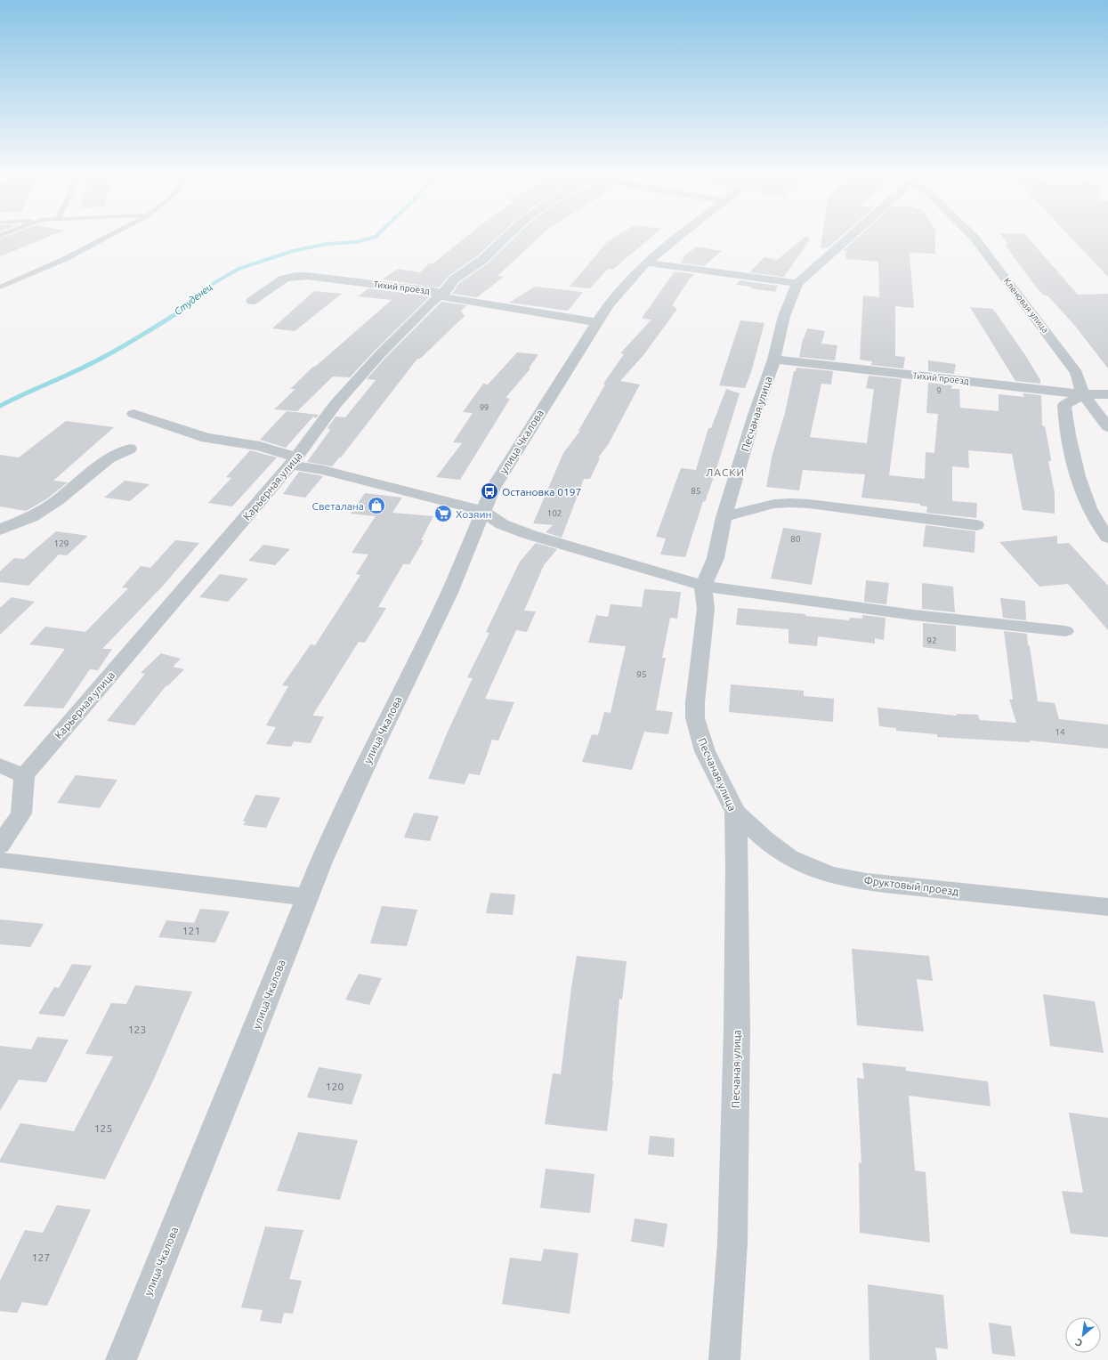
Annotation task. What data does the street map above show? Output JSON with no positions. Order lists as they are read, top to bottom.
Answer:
{
  "streets": {
    "street": [
      "Тихий проезд",
      "Кленовая улица",
      "Песчаная улица",
      "улица Чкалова",
      "Карьерная улица",
      "Фруктовый проезд"
    ]
  },
  "crossings": [
    ["Тихий проезд", "Кленовая улица"],
    ["Тихий проезд", "Песчаная улица"],
    ["Тихий проезд", "улица Чкалова"],
    ["Тихий проезд", "Карьерная улица"],
    ["Песчаная улица", "Фруктовый проезд"]
  ],
  "districts": ["ЛАСКИ"],
  "water": ["Студенец"],
  "places": {
    "bus stop": ["Остановка 0197"],
    "shop": ["Светалана"],
    "supermarket": ["Хозяин"]
  },
  "house_numbers": [
    "9",
    "99",
    "85",
    "102",
    "80",
    "129",
    "92",
    "95",
    "14",
    "121",
    "123",
    "120",
    "125",
    "127"
  ],
  "north": "bottom left"
}
